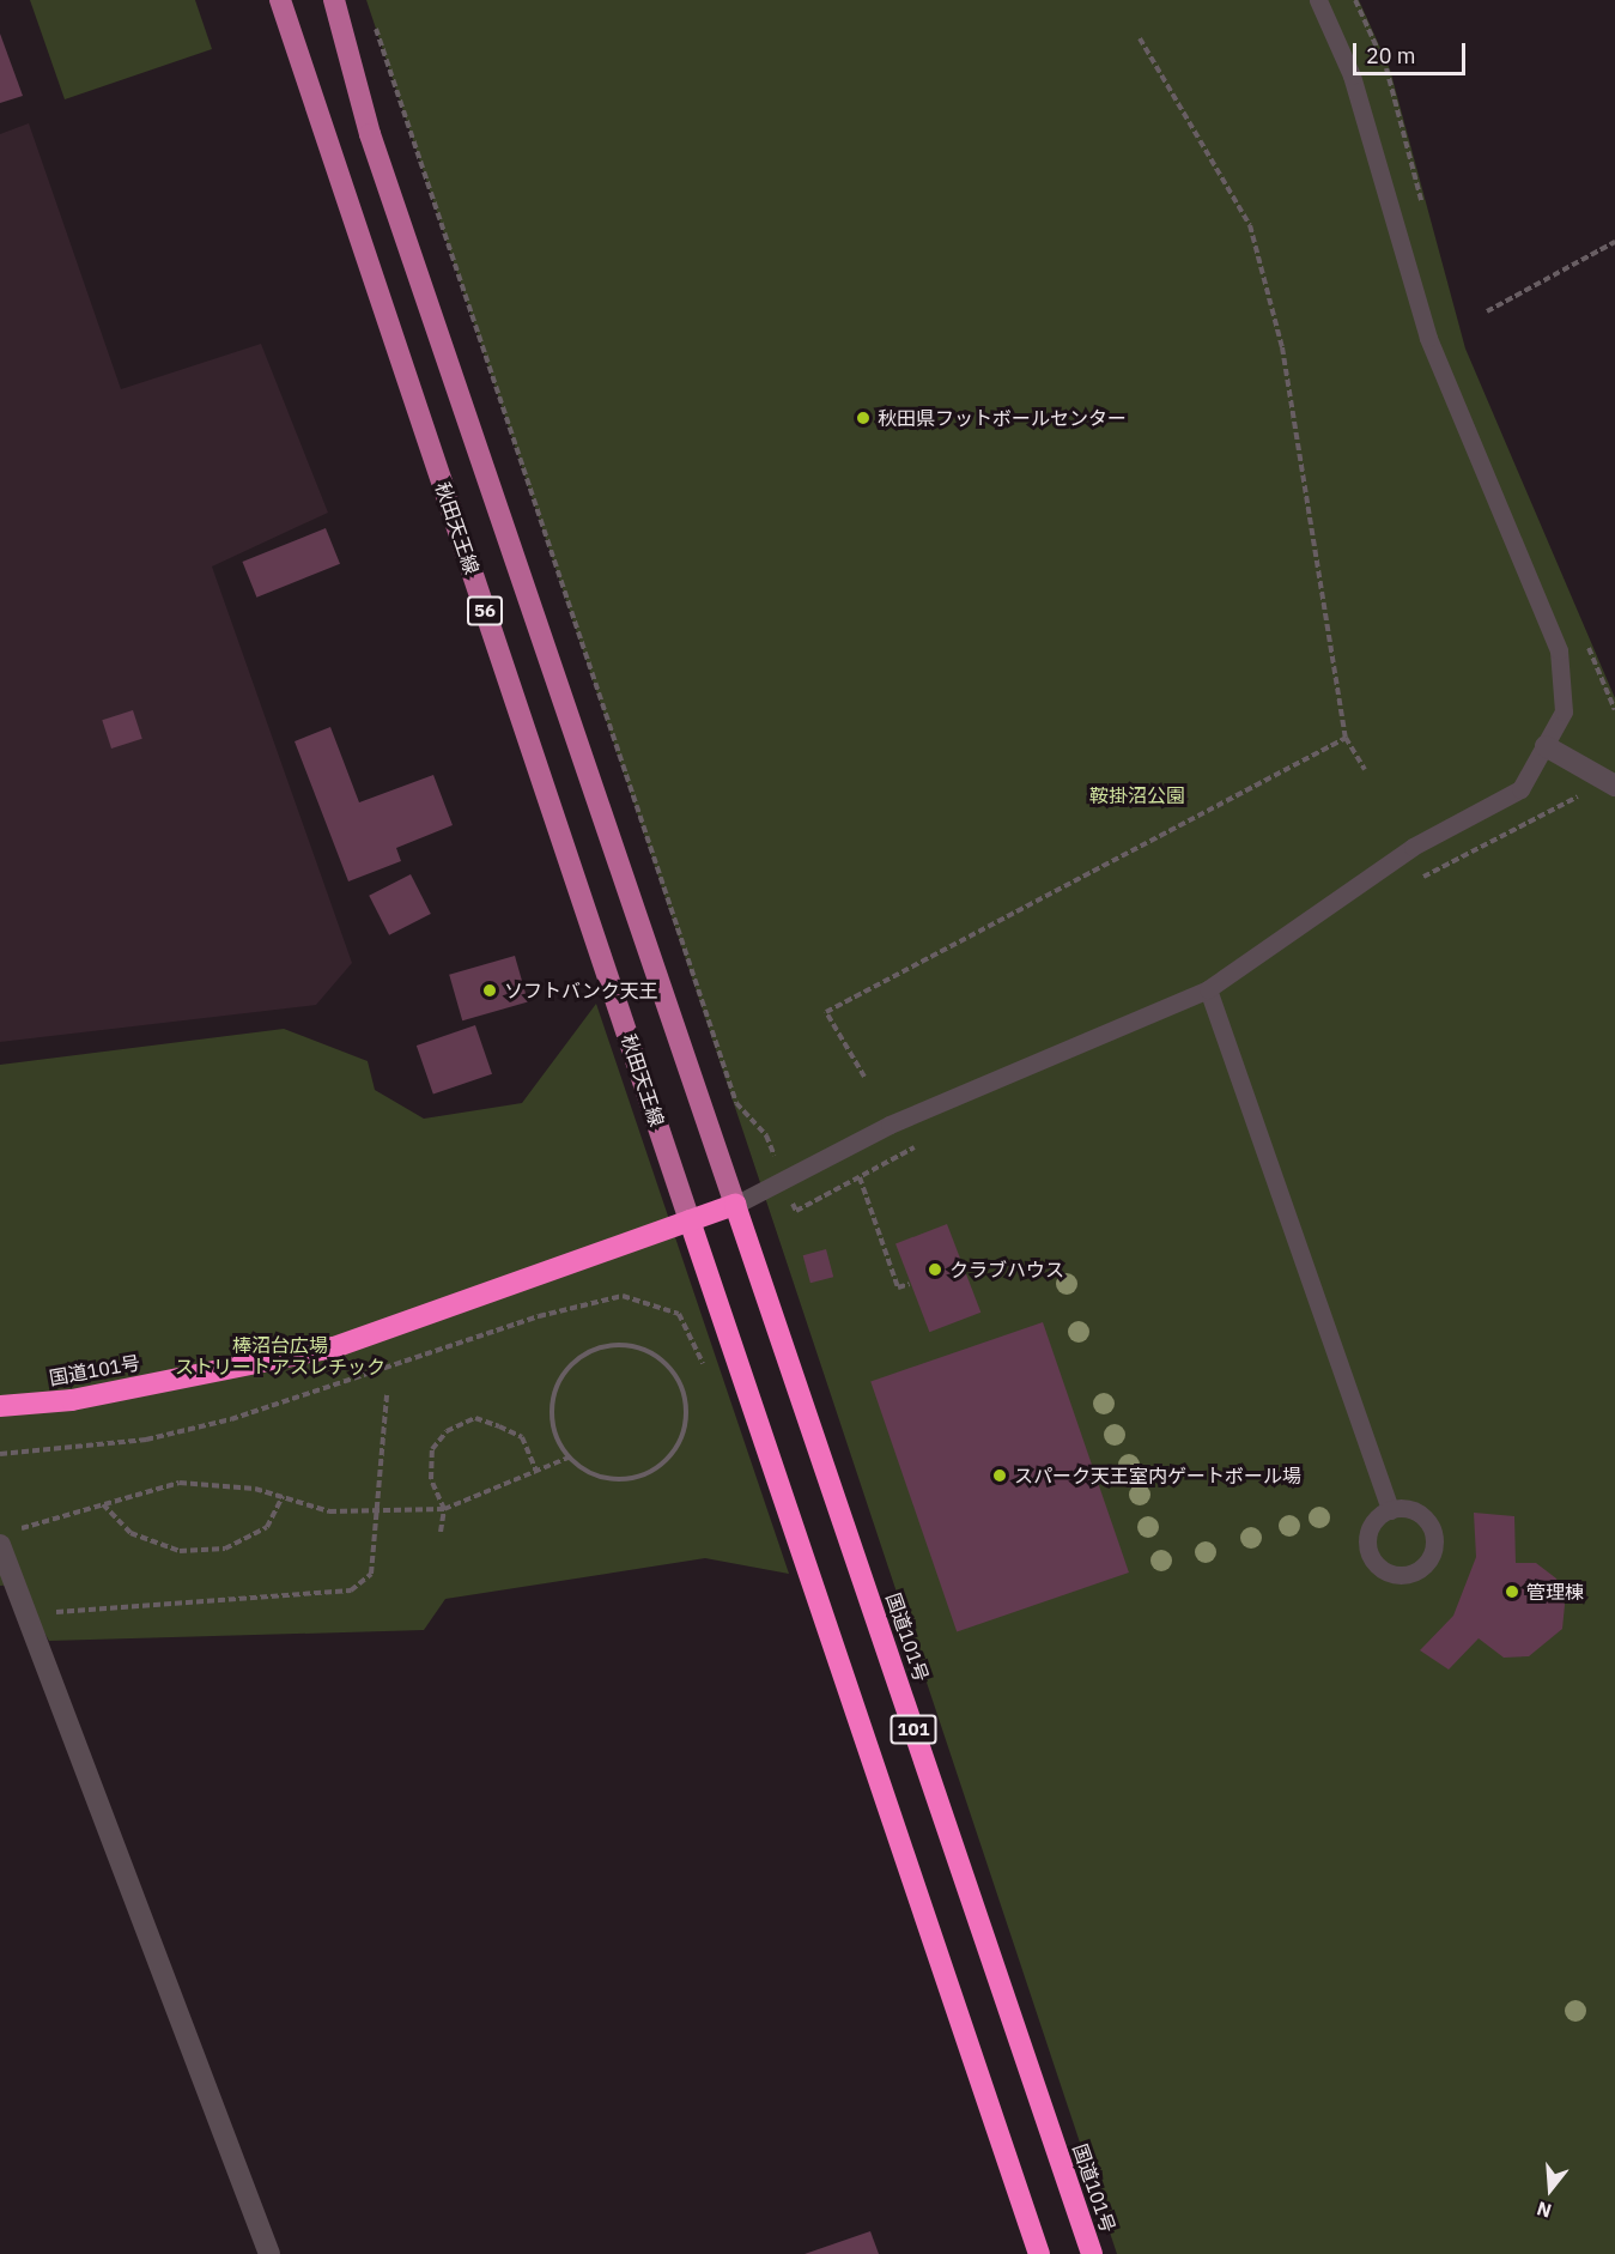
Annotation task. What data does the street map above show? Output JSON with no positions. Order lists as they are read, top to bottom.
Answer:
{
  "streets": {
    "highway": ["国道101号", "101"],
    "main road": ["秋田天王線", "56"]
  },
  "crossings": [
    ["秋田天王線", "国道101号"],
    ["秋田天王線", "101"],
    ["56", "国道101号"],
    ["国道101号", "101"]
  ],
  "parks": ["鞍掛沼公園", "棒沼台広場 ストリートアスレチック"],
  "places": [
    "秋田県フットボールセンター",
    "ソフトバンク天王",
    "クラブハウス",
    "スパーク天王室内ゲートボール場",
    "管理棟"
  ],
  "scale_bar": "20 m",
  "north": "bottom"
}
